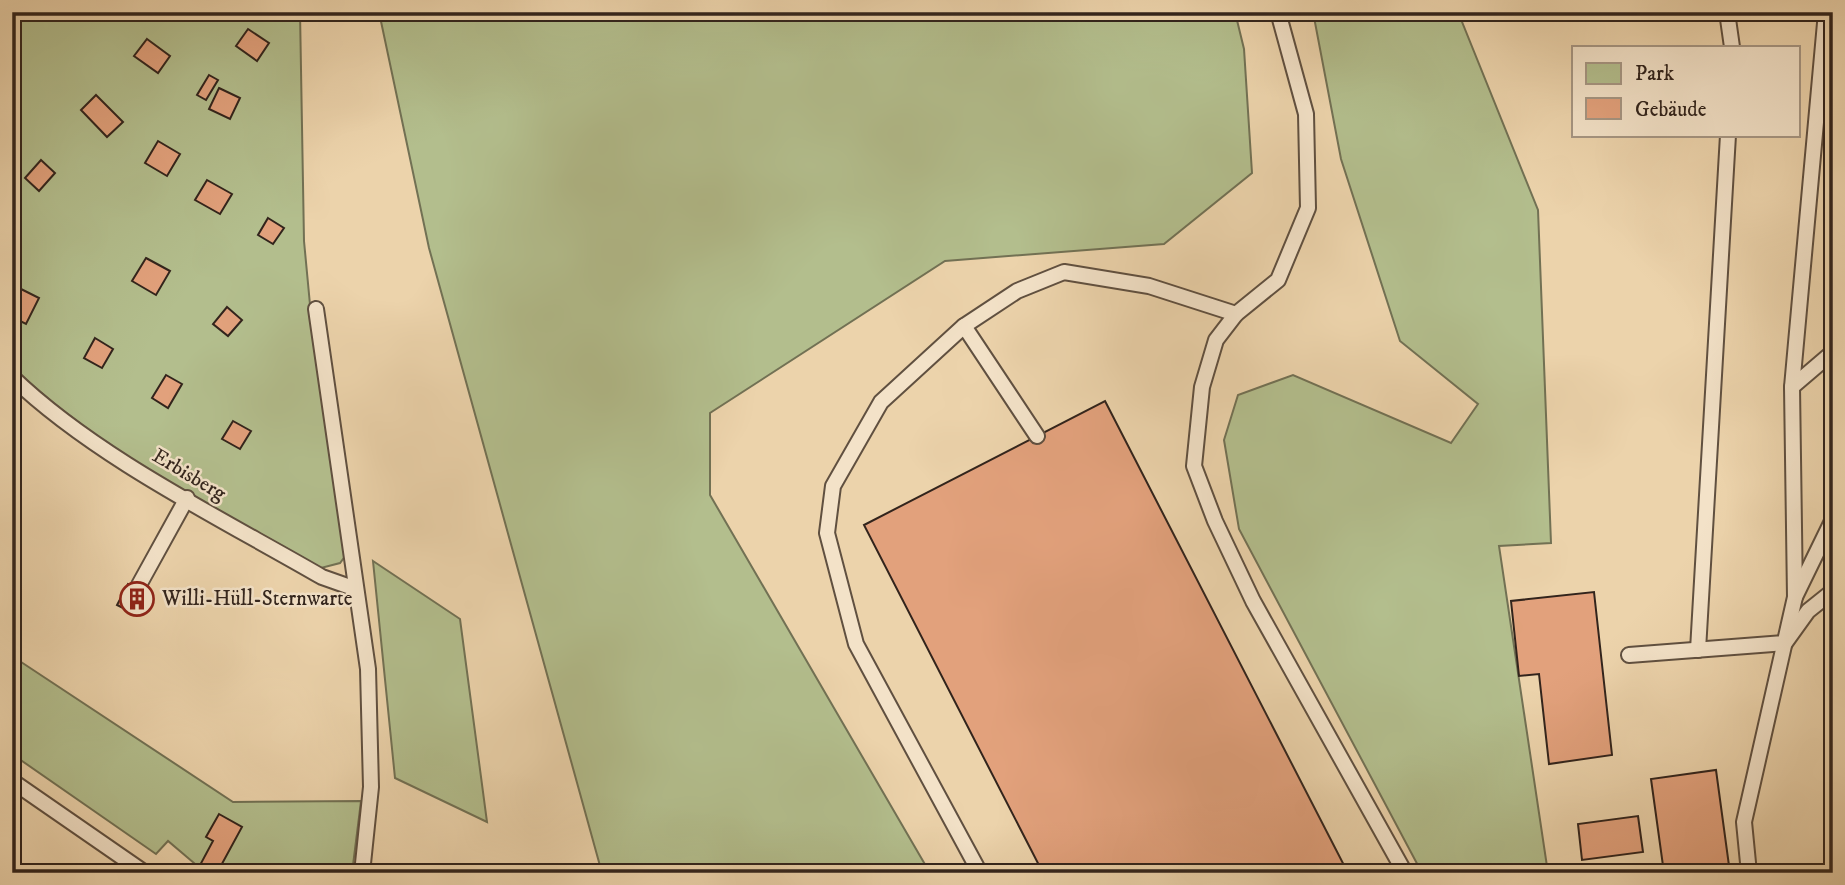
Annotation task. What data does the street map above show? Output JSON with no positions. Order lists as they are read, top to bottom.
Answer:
{
  "streets": {
    "lane": ["Erbisberg"]
  },
  "places": {
    "building": ["Willi-Hüll-Sternwarte"]
  },
  "legend": ["Park", "Gebäude"]
}
